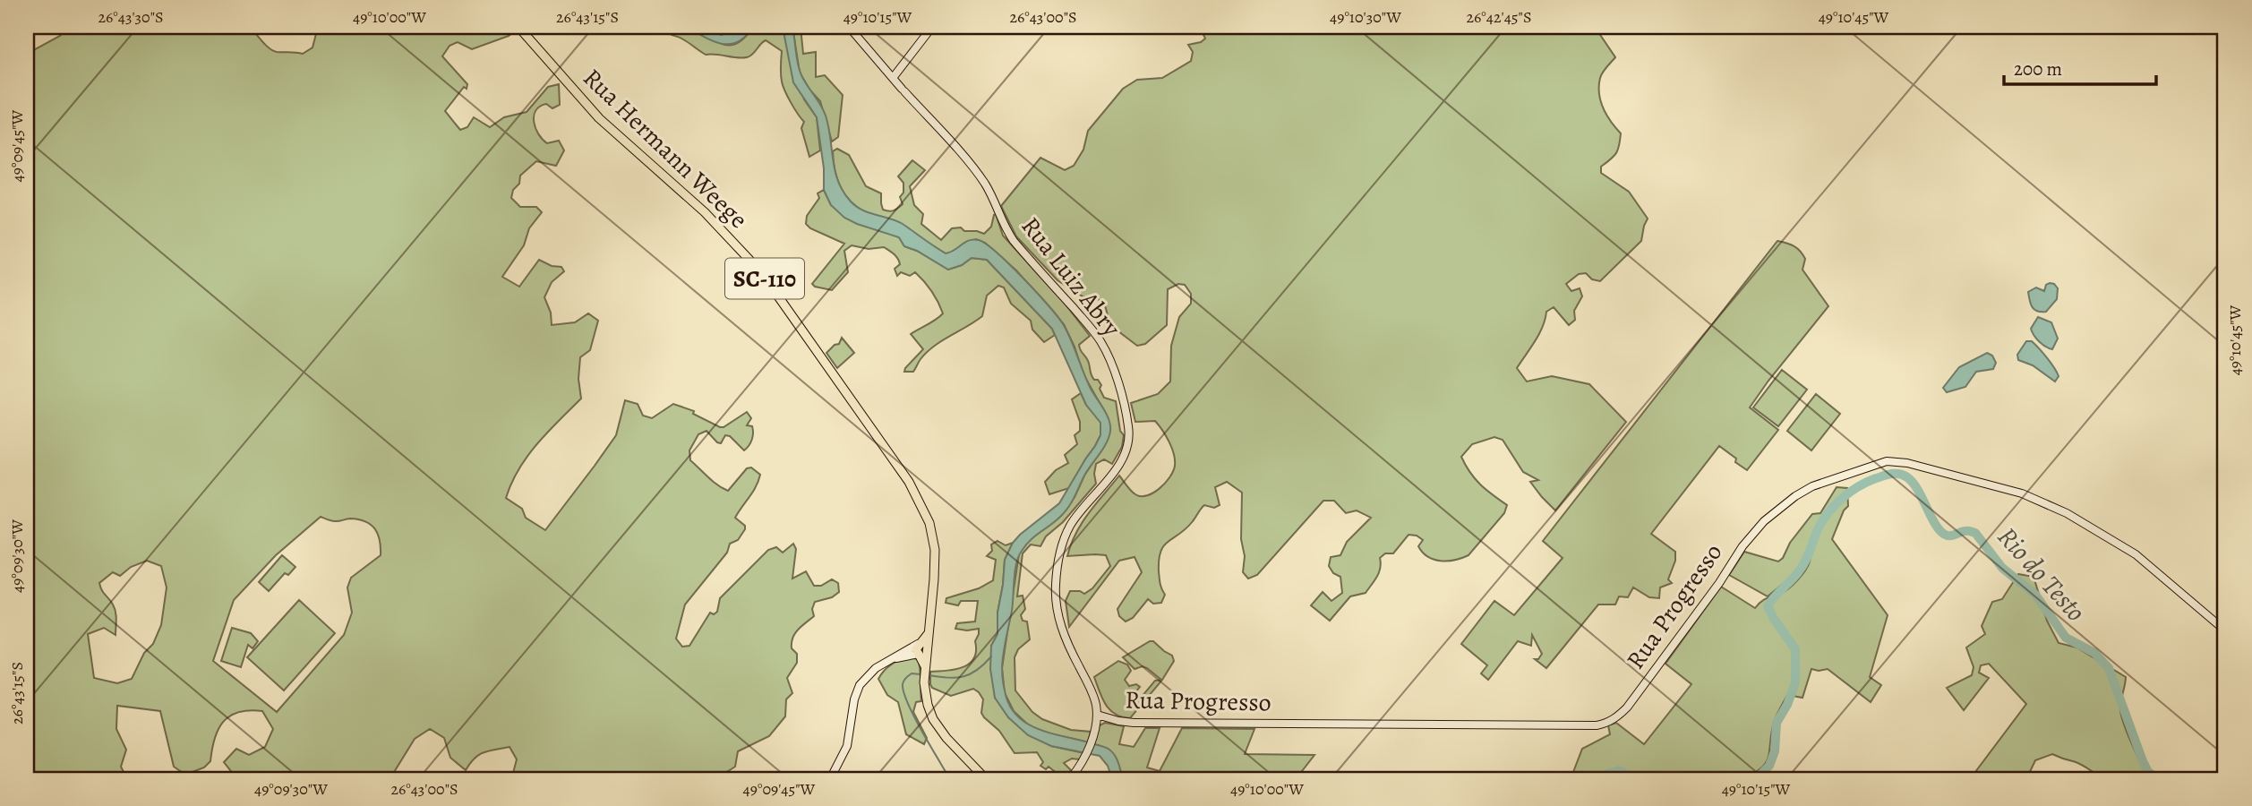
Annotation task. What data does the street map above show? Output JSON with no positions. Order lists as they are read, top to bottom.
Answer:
{
  "streets": {
    "main road": ["Rua Hermann Weege", "SC-110"],
    "street": ["Rua Luiz Abry", "Rua Progresso"]
  },
  "crossings": [
    ["Rua Hermann Weege", "SC-110"],
    ["Rua Luiz Abry", "Rua Progresso"]
  ],
  "water": ["Rio do Testo"],
  "scale_bar": "200 m",
  "coordinates": [
    "26°43'30\"S",
    "49°10'00\"W",
    "26°43'15\"S",
    "49°10'15\"W",
    "26°43'00\"S",
    "49°10'30\"W",
    "26°42'45\"S",
    "49°10'45\"W",
    "49°09'45\"W",
    "49°09'30\"W"
  ]
}
